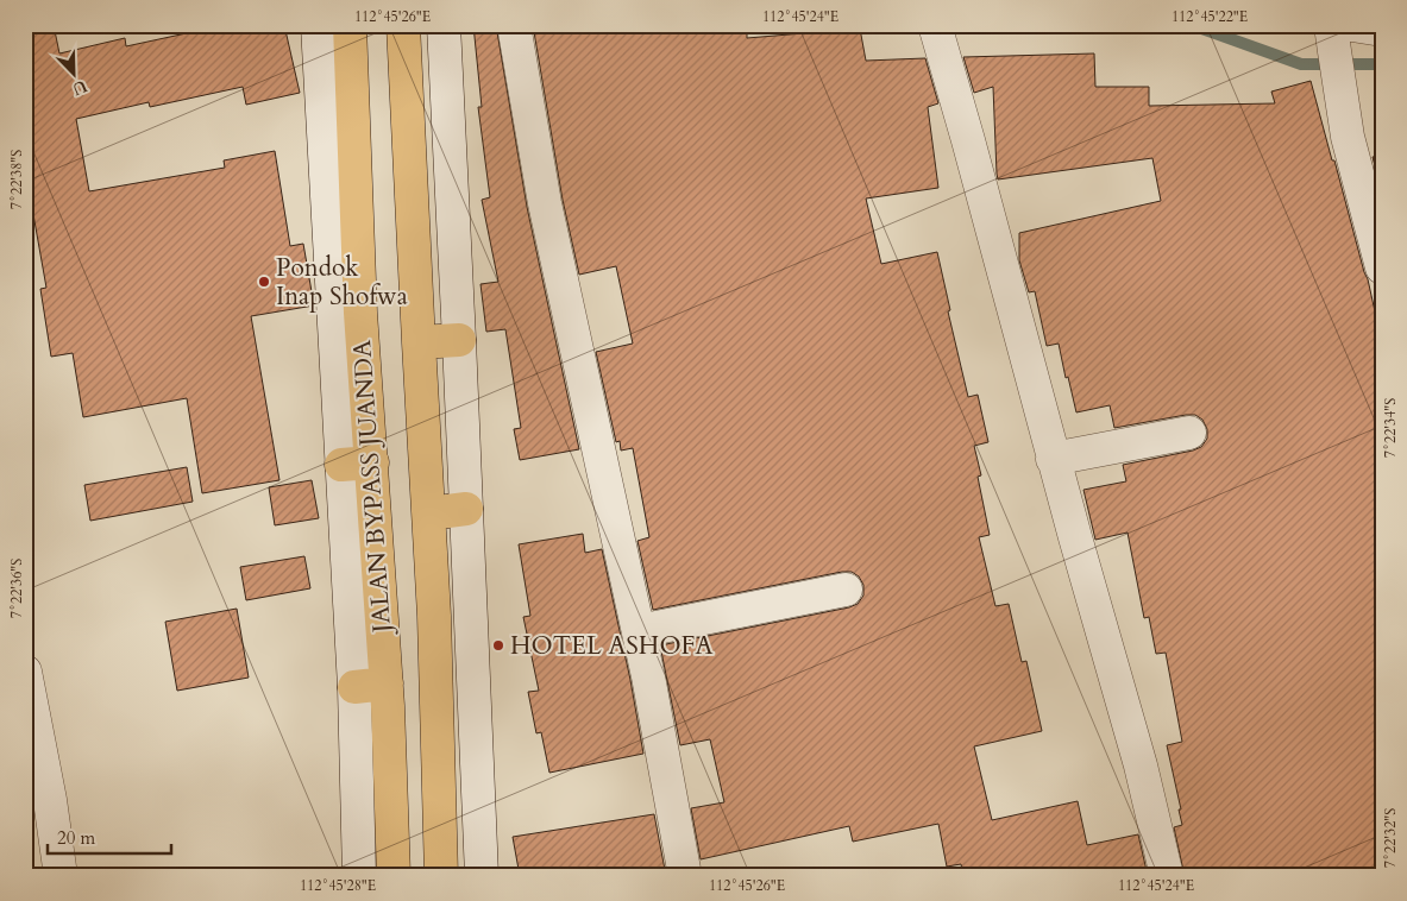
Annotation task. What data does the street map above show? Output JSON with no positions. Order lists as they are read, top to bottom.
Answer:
{
  "streets": {
    "highway": ["JALAN BYPASS JUANDA"]
  },
  "places": ["Pondok Inap Shofwa", "HOTEL ASHOFA"],
  "scale_bar": "20 m",
  "north": "bottom right",
  "coordinates": [
    "112°45'26\"E",
    "112°45'24\"E",
    "112°45'22\"E",
    "7°22'38\"S",
    "7°22'34\"S",
    "7°22'36\"S",
    "7°22'32\"S",
    "112°45'28\"E"
  ]
}
